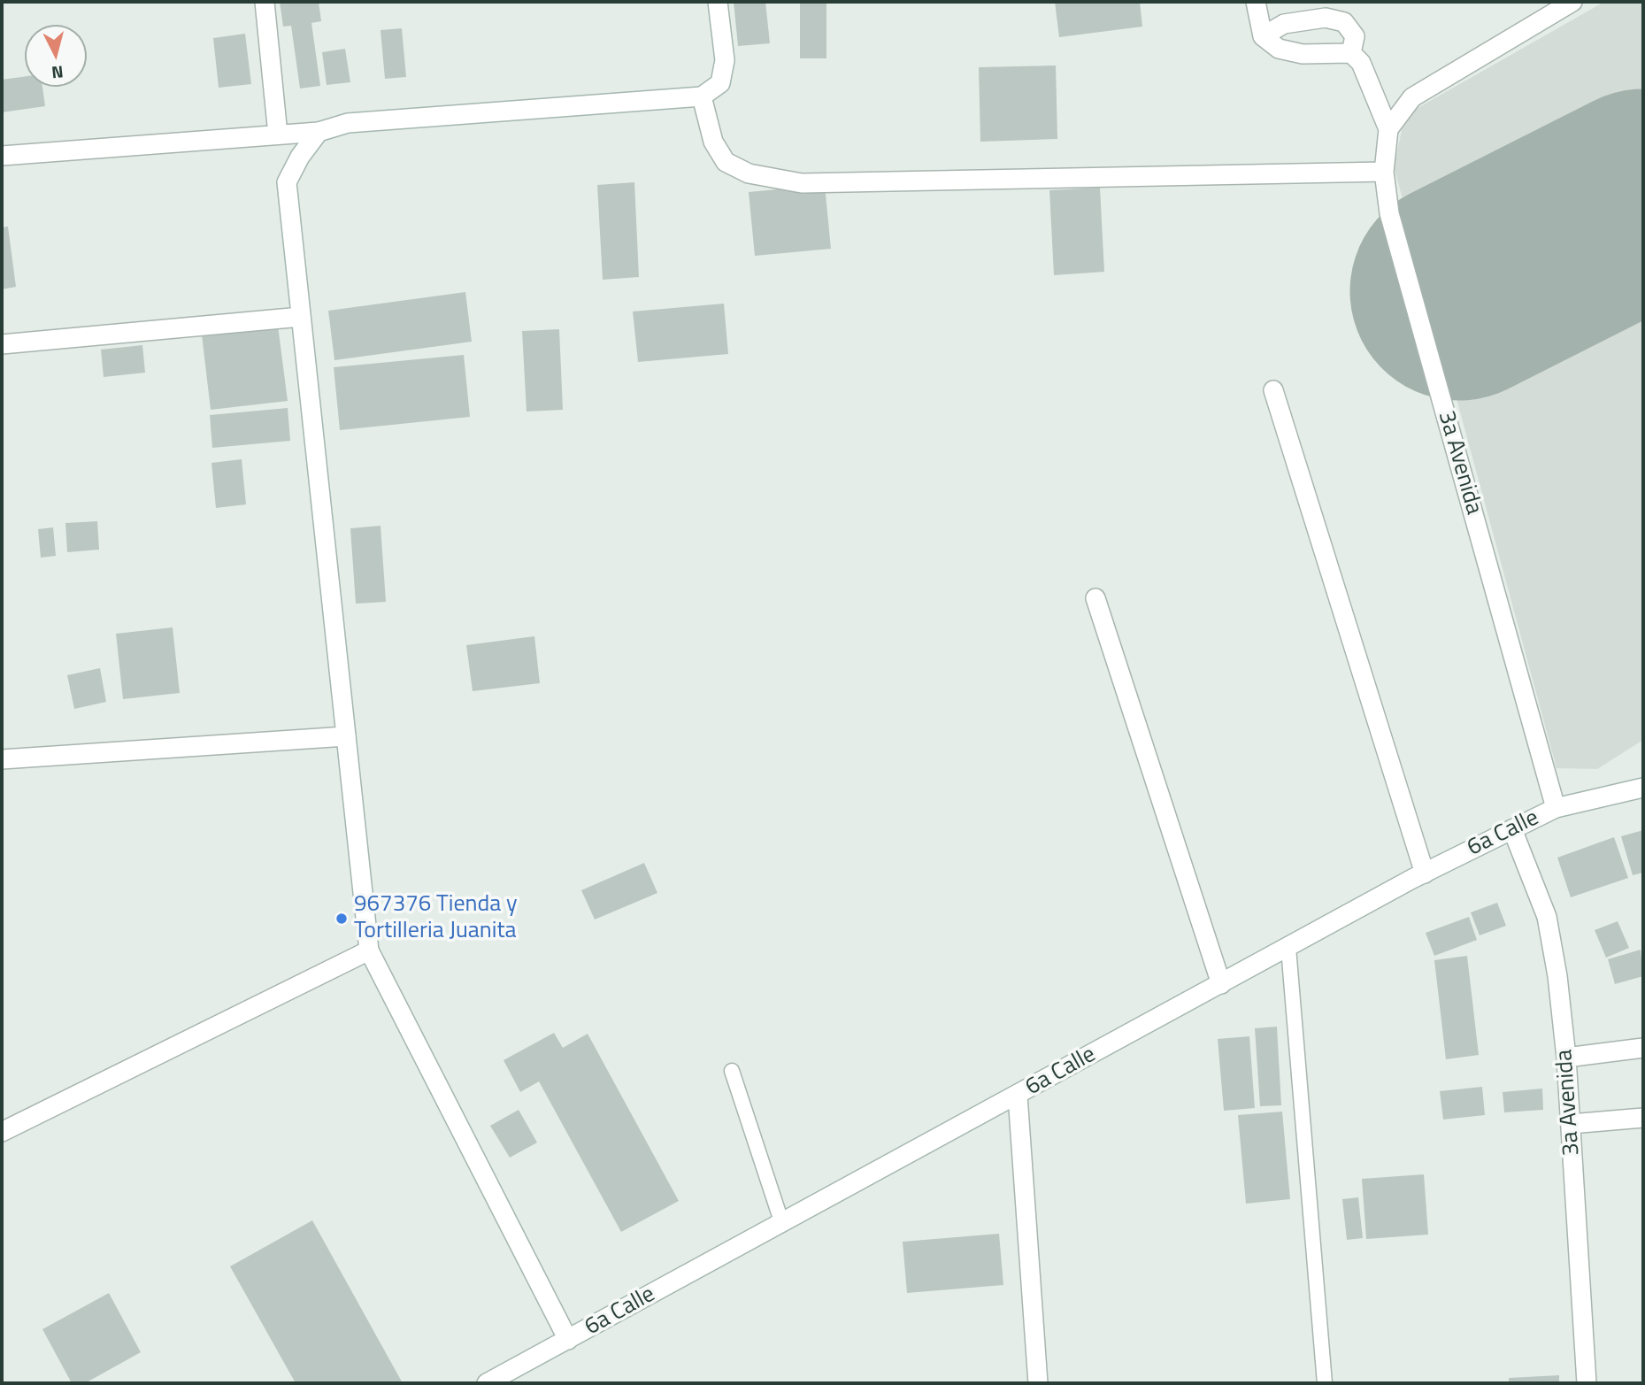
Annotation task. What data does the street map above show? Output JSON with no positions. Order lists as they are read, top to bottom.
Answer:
{
  "streets": {
    "street": ["3a Avenida", "6a Calle"]
  },
  "crossings": [
    ["3a Avenida", "6a Calle"]
  ],
  "places": ["967376 Tienda y Tortilleria Juanita"],
  "north": "bottom"
}
